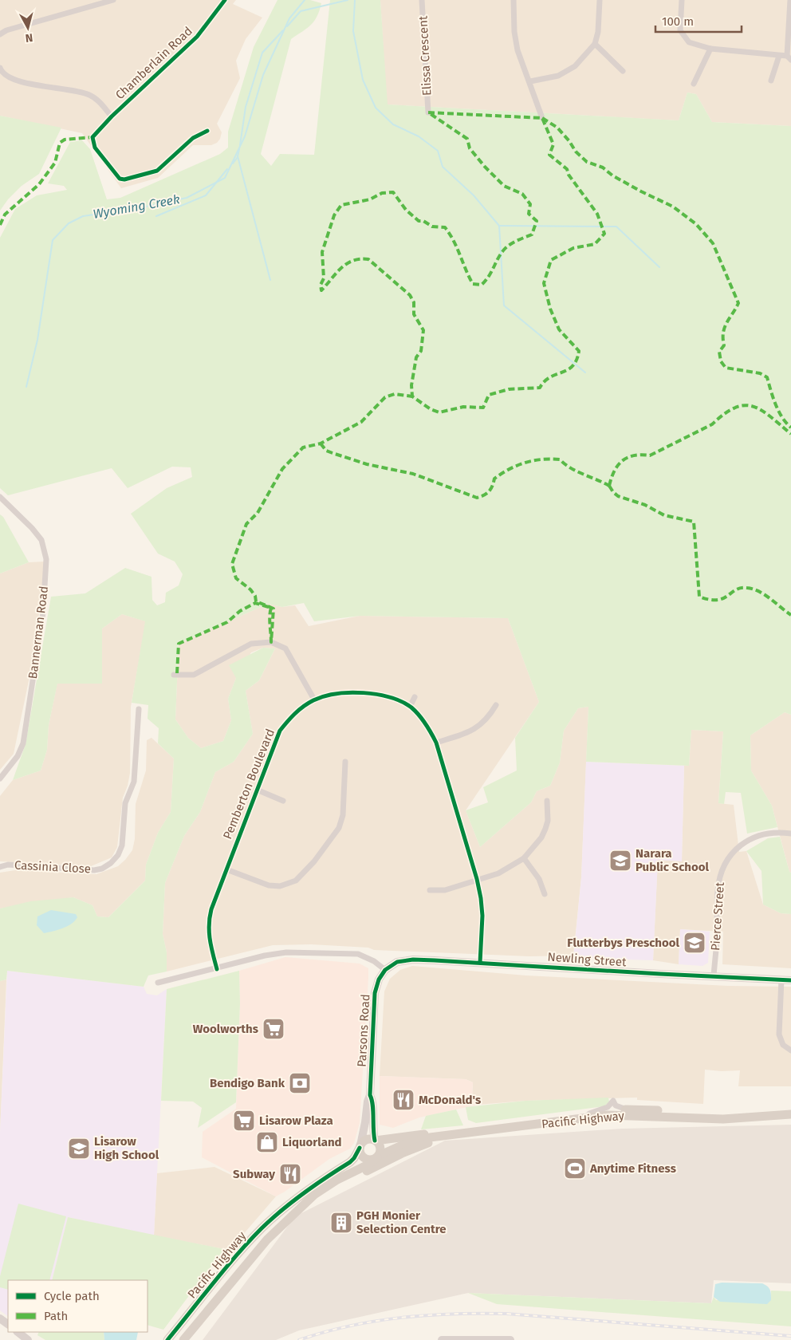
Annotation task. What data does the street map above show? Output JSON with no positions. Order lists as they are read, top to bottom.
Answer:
{
  "streets": {
    "main road": ["Pacific Highway"],
    "street": [
      "Elissa Crescent",
      "Chamberlain Road",
      "Bannerman Road",
      "Pemberton Boulevard",
      "Cassinia Close",
      "Pierce Street",
      "Newling Street",
      "Parsons Road"
    ]
  },
  "crossings": [
    ["Pemberton Boulevard", "Newling Street"],
    ["Pierce Street", "Newling Street"],
    ["Newling Street", "Parsons Road"],
    ["Parsons Road", "Pacific Highway"]
  ],
  "water": ["Wyoming Creek"],
  "places": {
    "school or university": ["Narara Public School", "Flutterbys Preschool", "Lisarow High School"],
    "supermarket": ["Woolworths", "Lisarow Plaza"],
    "bank": ["Bendigo Bank"],
    "restaurant": ["McDonald's", "Subway"],
    "shop": ["Liquorland"],
    "sports": ["Anytime Fitness"],
    "building": ["PGH Monier Selection Centre"]
  },
  "legend": ["Cycle path", "Path"],
  "scale_bar": "100 m",
  "north": "bottom"
}
